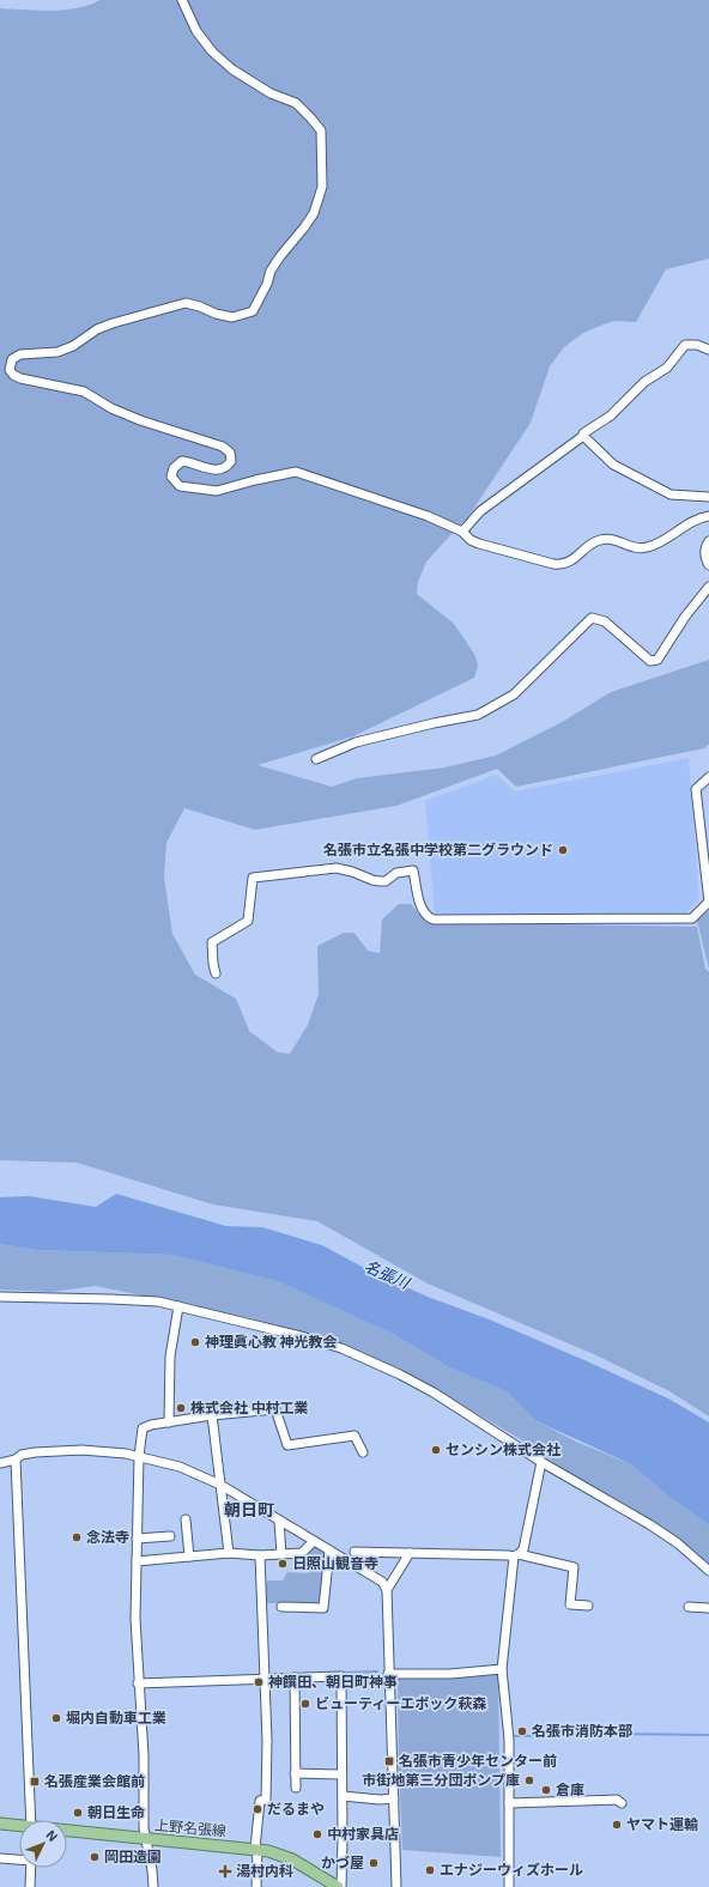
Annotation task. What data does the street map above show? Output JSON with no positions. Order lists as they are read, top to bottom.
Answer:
{
  "streets": {
    "main road": ["上野名張線"]
  },
  "districts": ["朝日町"],
  "water": ["名張川"],
  "places": {
    "other": [
      "名張市立名張中学校第二グラウンド",
      "神理眞心教 神光教会",
      "株式会社 中村工業",
      "センシン株式会社",
      "念法寺",
      "日照山観音寺",
      "神饌田、朝日町神事",
      "ビューティーエポック萩森",
      "堀内自動車工業",
      "名張市消防本部",
      "市街地第三分団ポンプ庫",
      "倉庫",
      "だるまや",
      "朝日生命",
      "ヤマト運輸",
      "中村家具店",
      "岡田造園",
      "かづ屋",
      "エナジーウィズホール"
    ],
    "transit": ["名張市青少年センター前", "名張産業会館前"],
    "health": ["湯村内科"]
  },
  "north": "top right"
}
